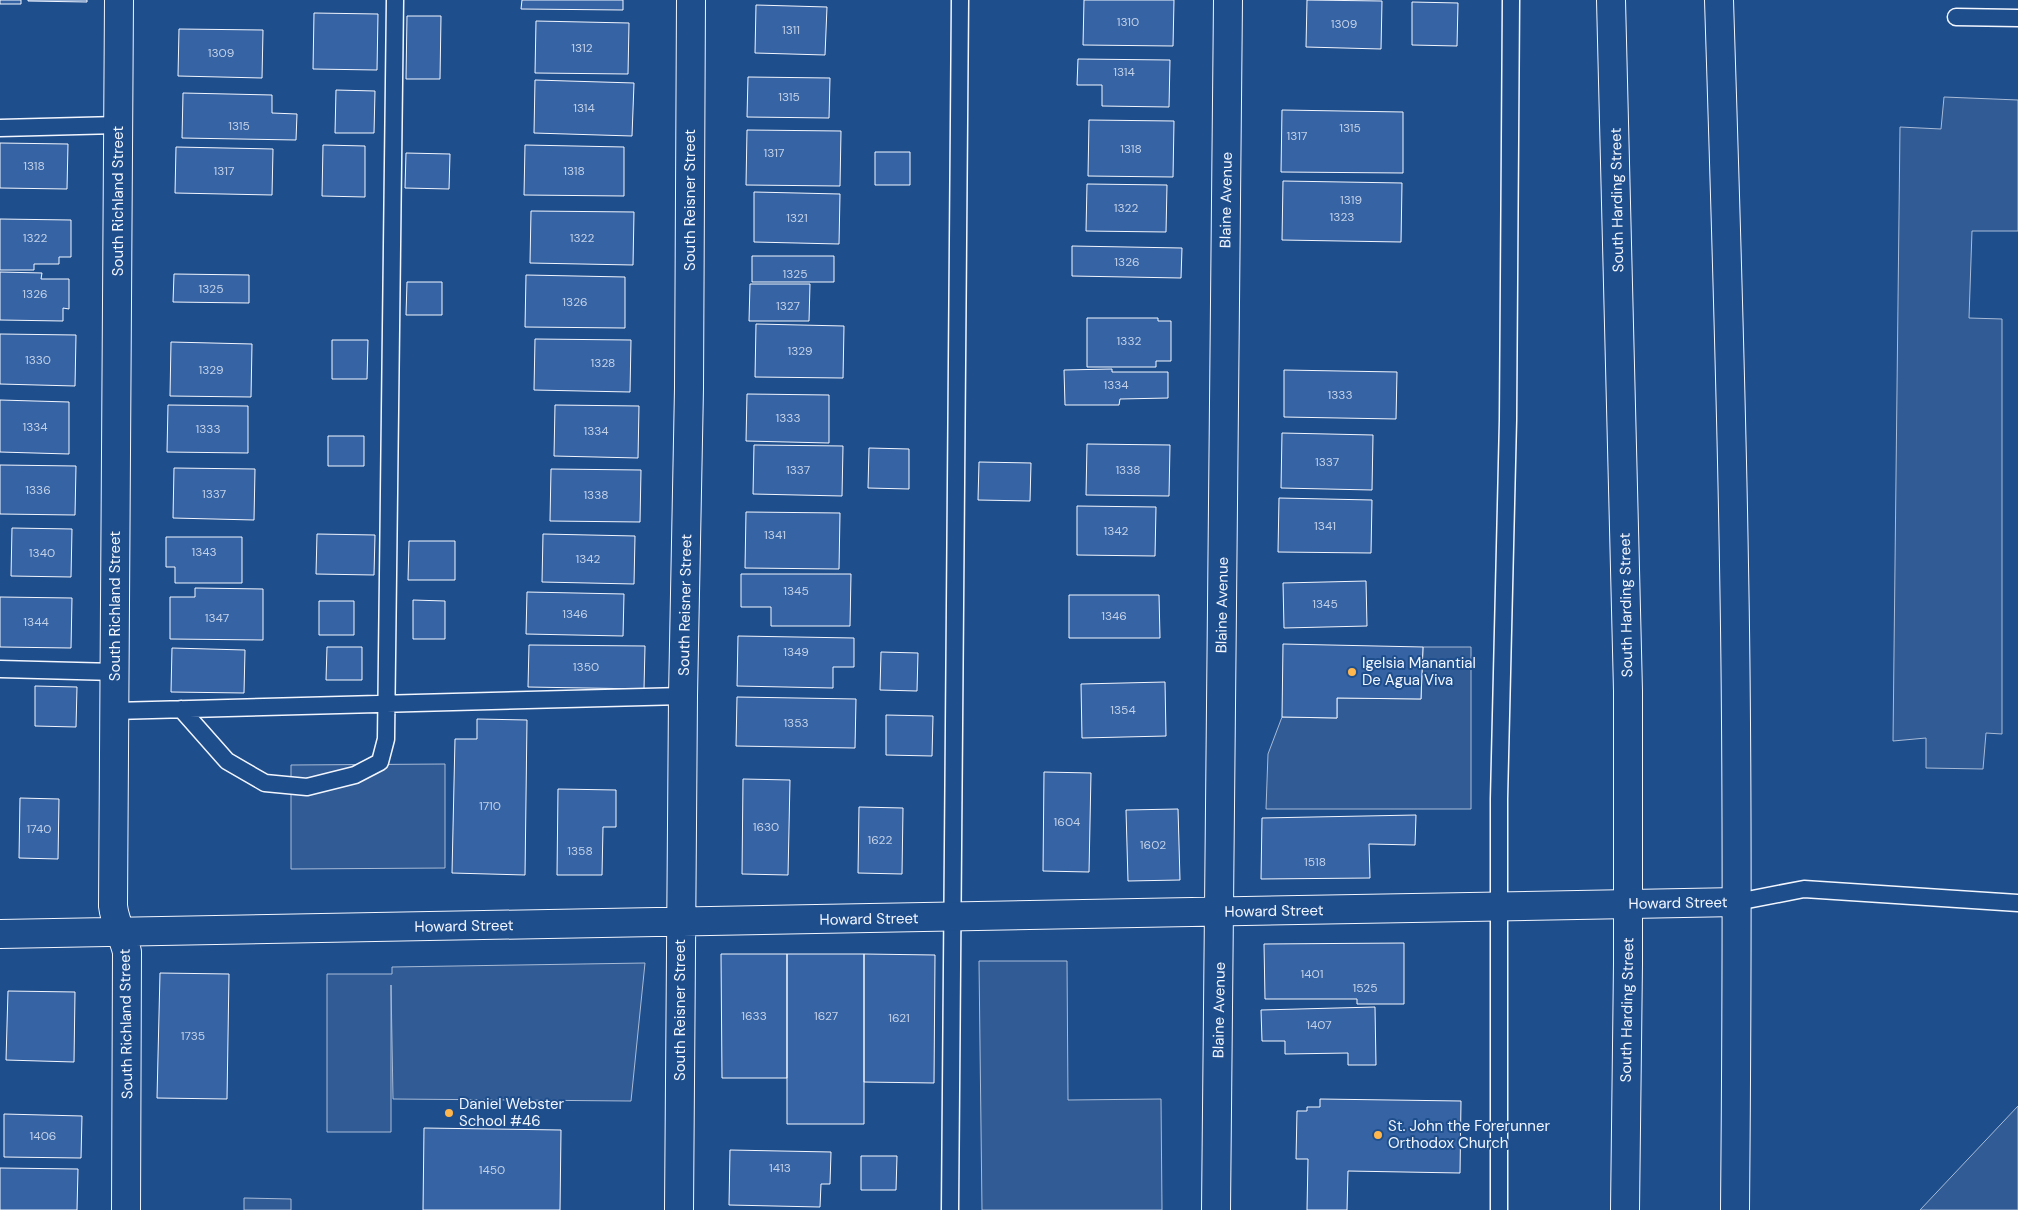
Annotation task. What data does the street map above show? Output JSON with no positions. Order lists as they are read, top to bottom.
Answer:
{
  "streets": {
    "street": [
      "South Reisner Street",
      "Blaine Avenue",
      "South Harding Street",
      "South Richland Street",
      "Howard Street"
    ]
  },
  "crossings": [
    ["South Reisner Street", "Howard Street"],
    ["Blaine Avenue", "Howard Street"],
    ["South Harding Street", "Howard Street"],
    ["South Richland Street", "Howard Street"]
  ],
  "places": ["Igelsia Manantial De Agua Viva", "Daniel Webster School #46", "St. John the Forerunner Orthodox Church"],
  "house_numbers": [
    "1310",
    "1309",
    "1311",
    "1312",
    "1309",
    "1314",
    "1315",
    "1314",
    "1315",
    "1315",
    "1317",
    "1318",
    "1317",
    "1318",
    "1317",
    "1318",
    "1319",
    "1322",
    "1323",
    "1321",
    "1322",
    "1322",
    "1326",
    "1325",
    "1325",
    "1326",
    "1326",
    "1327",
    "1332",
    "1329",
    "1330",
    "1328",
    "1329",
    "1334",
    "1333",
    "1333",
    "1334",
    "1333",
    "1334",
    "1337",
    "1337",
    "1338",
    "1336",
    "1337",
    "1338",
    "1341",
    "1342",
    "1341",
    "1343",
    "1340",
    "1342",
    "1345",
    "1345",
    "1346",
    "1346",
    "1347",
    "1344",
    "1349",
    "1350",
    "1354",
    "1353",
    "1710",
    "1604",
    "1630",
    "1740",
    "1622",
    "1602",
    "1358",
    "1518",
    "1401",
    "1525",
    "1633",
    "1627",
    "1621",
    "1407",
    "1735",
    "1406",
    "1413",
    "1450"
  ]
}
